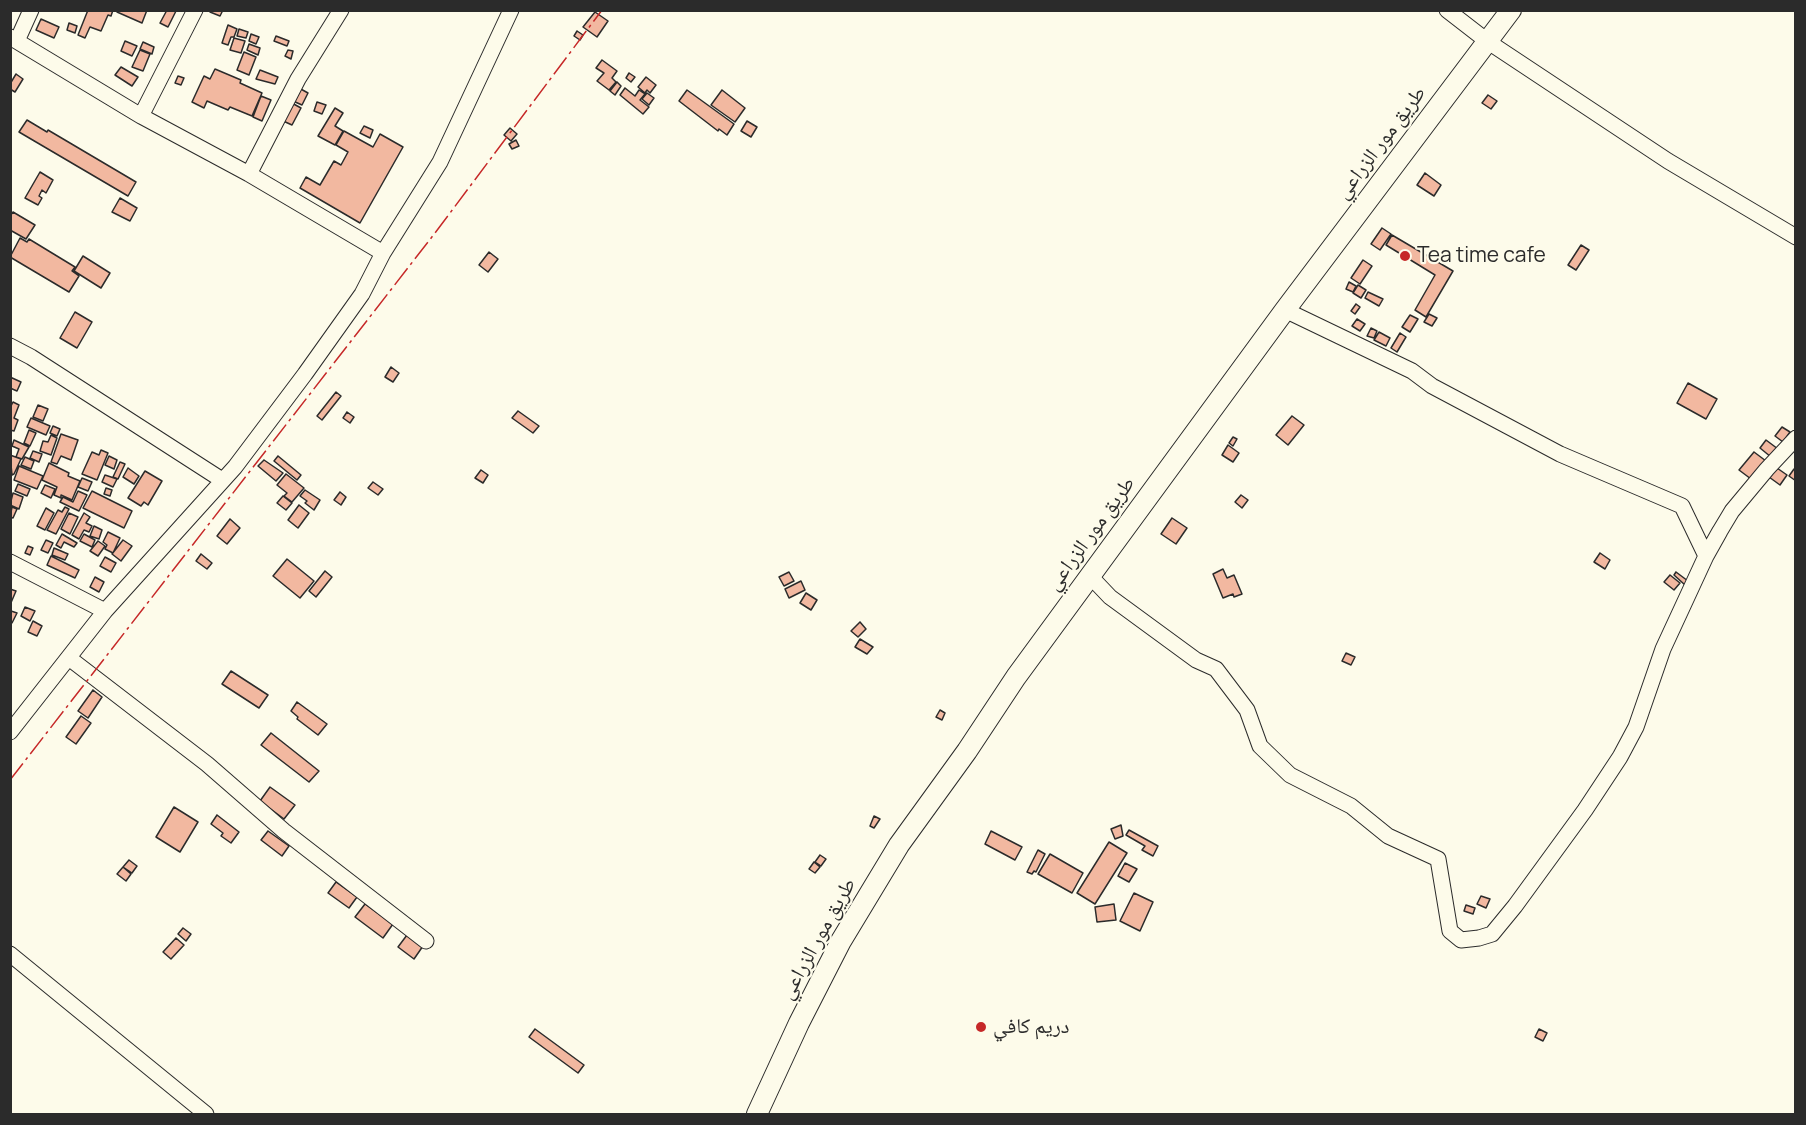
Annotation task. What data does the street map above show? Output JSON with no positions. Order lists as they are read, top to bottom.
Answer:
{
  "streets": {
    "street": ["طريق مور الزراعي"]
  },
  "places": ["Tea time cafe", "دريم كافي"]
}
